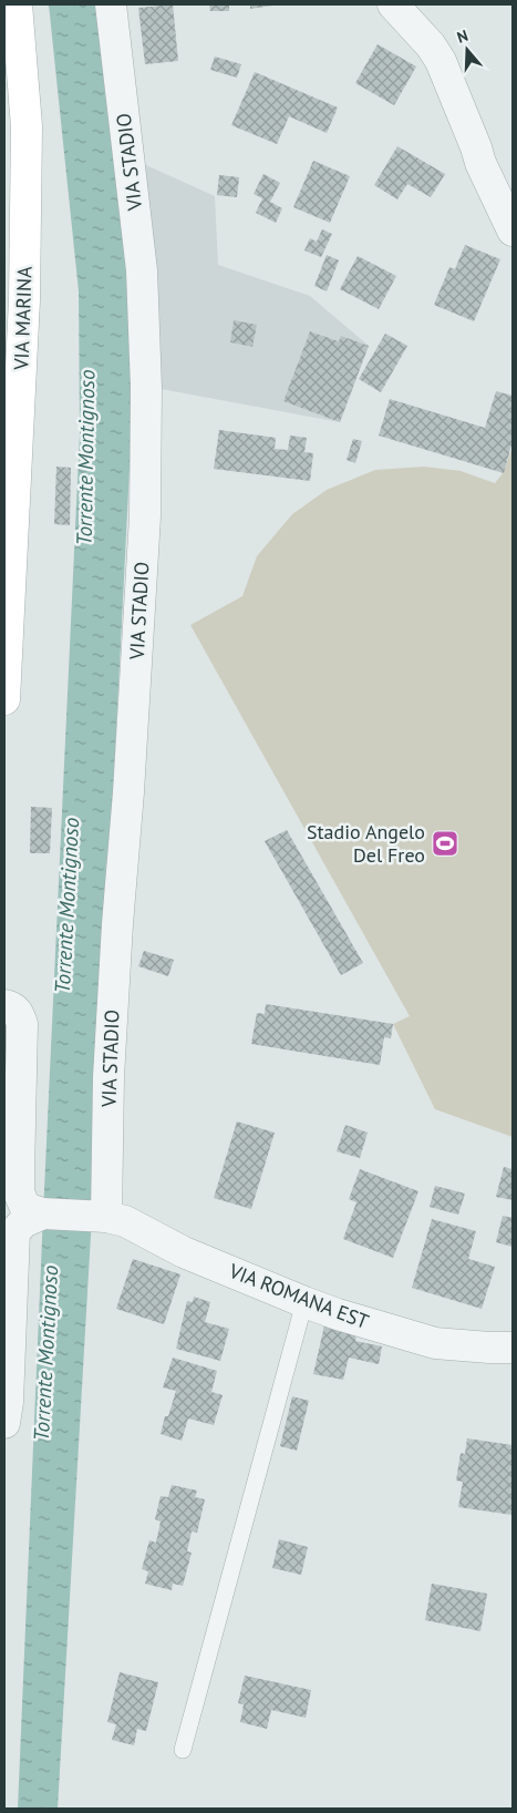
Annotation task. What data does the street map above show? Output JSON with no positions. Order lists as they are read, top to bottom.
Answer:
{
  "streets": {
    "main road": ["VIA MARINA"],
    "street": ["VIA STADIO", "VIA ROMANA EST"]
  },
  "crossings": [
    ["VIA STADIO", "VIA ROMANA EST"]
  ],
  "water": ["Torrente Montignoso"],
  "places": {
    "sports": ["Stadio Angelo Del Freo"]
  },
  "north": "top"
}
